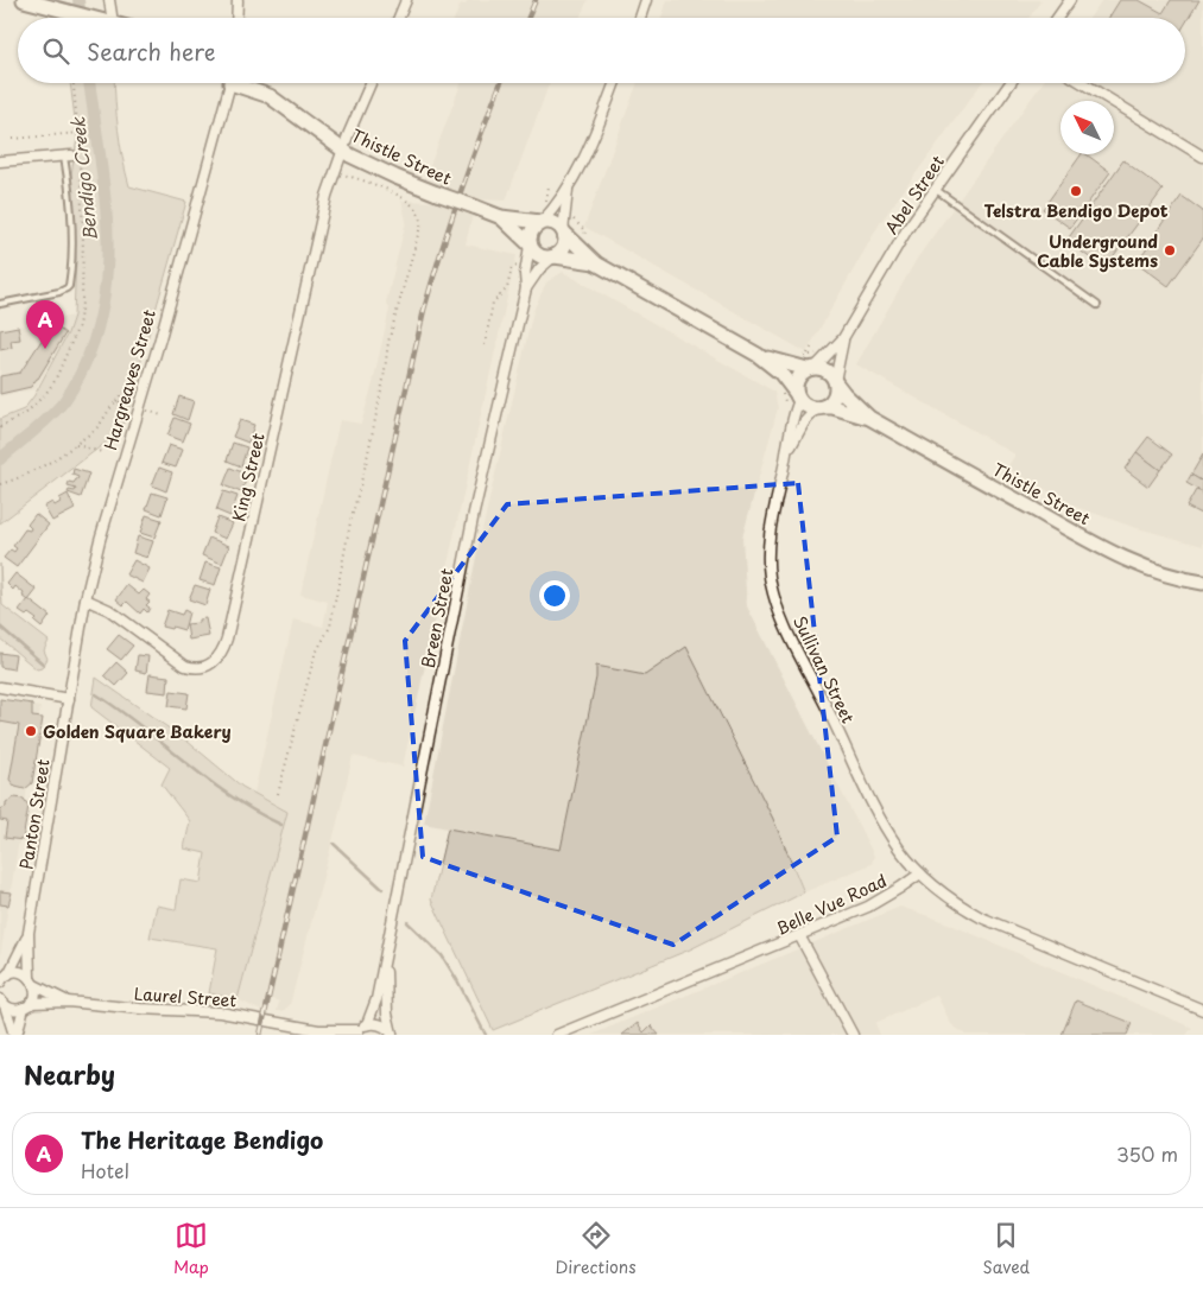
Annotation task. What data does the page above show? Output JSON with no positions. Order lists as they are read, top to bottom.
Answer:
{
  "streets": {
    "street": [
      "Thistle Street",
      "Abel Street",
      "Hargreaves Street",
      "King Street",
      "Breen Street",
      "Sullivan Street",
      "Panton Street",
      "Belle Vue Road",
      "Laurel Street"
    ]
  },
  "crossings": [
    ["Thistle Street", "Abel Street"],
    ["Thistle Street", "King Street"],
    ["Thistle Street", "Breen Street"],
    ["Thistle Street", "Sullivan Street"],
    ["Abel Street", "Sullivan Street"],
    ["Hargreaves Street", "King Street"],
    ["Hargreaves Street", "Panton Street"],
    ["Sullivan Street", "Belle Vue Road"]
  ],
  "water": ["Bendigo Creek"],
  "places": ["Telstra Bendigo Depot", "Underground Cable Systems", "Golden Square Bakery"],
  "north": "top left",
  "page": {
    "search": "Search here",
    "pins": "A",
    "heading": "Nearby",
    "list": [
      {
        "mark": "A",
        "name": "The Heritage Bendigo",
        "note": "Hotel",
        "value": "350 m"
      }
    ],
    "nav": ["Map", "Directions", "Saved"]
  }
}
